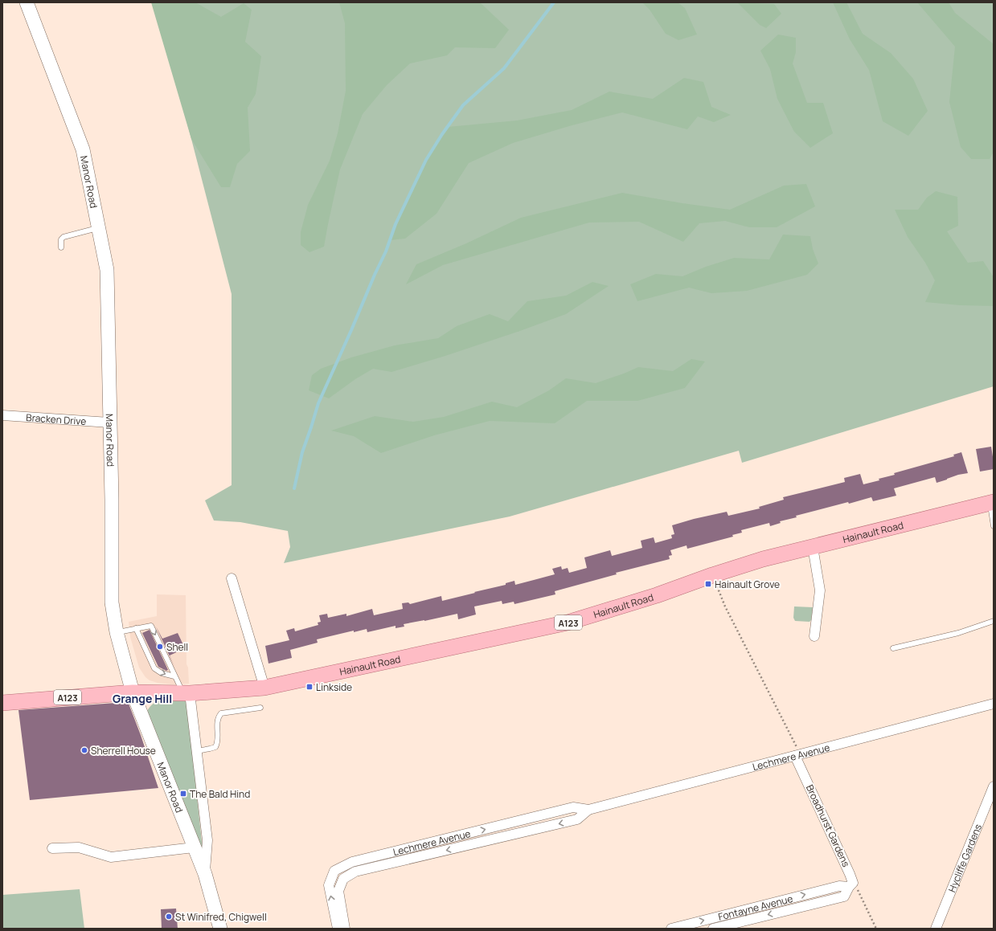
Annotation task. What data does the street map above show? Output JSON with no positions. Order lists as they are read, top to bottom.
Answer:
{
  "streets": {
    "main road": ["Manor Road", "Hainault Road", "A123"],
    "street": [
      "Bracken Drive",
      "Lechmere Avenue",
      "Broadhurst Gardens",
      "Hycliffe Gardens",
      "Fontayne Avenue"
    ]
  },
  "crossings": [
    ["Manor Road", "Bracken Drive"],
    ["Manor Road", "Hainault Road"],
    ["Manor Road", "A123"],
    ["Hainault Road", "A123"],
    ["Lechmere Avenue", "Broadhurst Gardens"],
    ["Broadhurst Gardens", "Fontayne Avenue"]
  ],
  "districts": ["Grange Hill"],
  "places": {
    "transit": ["Hainault Grove", "Linkside", "The Bald Hind"],
    "other": ["Shell", "Sherrell House", "St Winifred, Chigwell"]
  }
}
